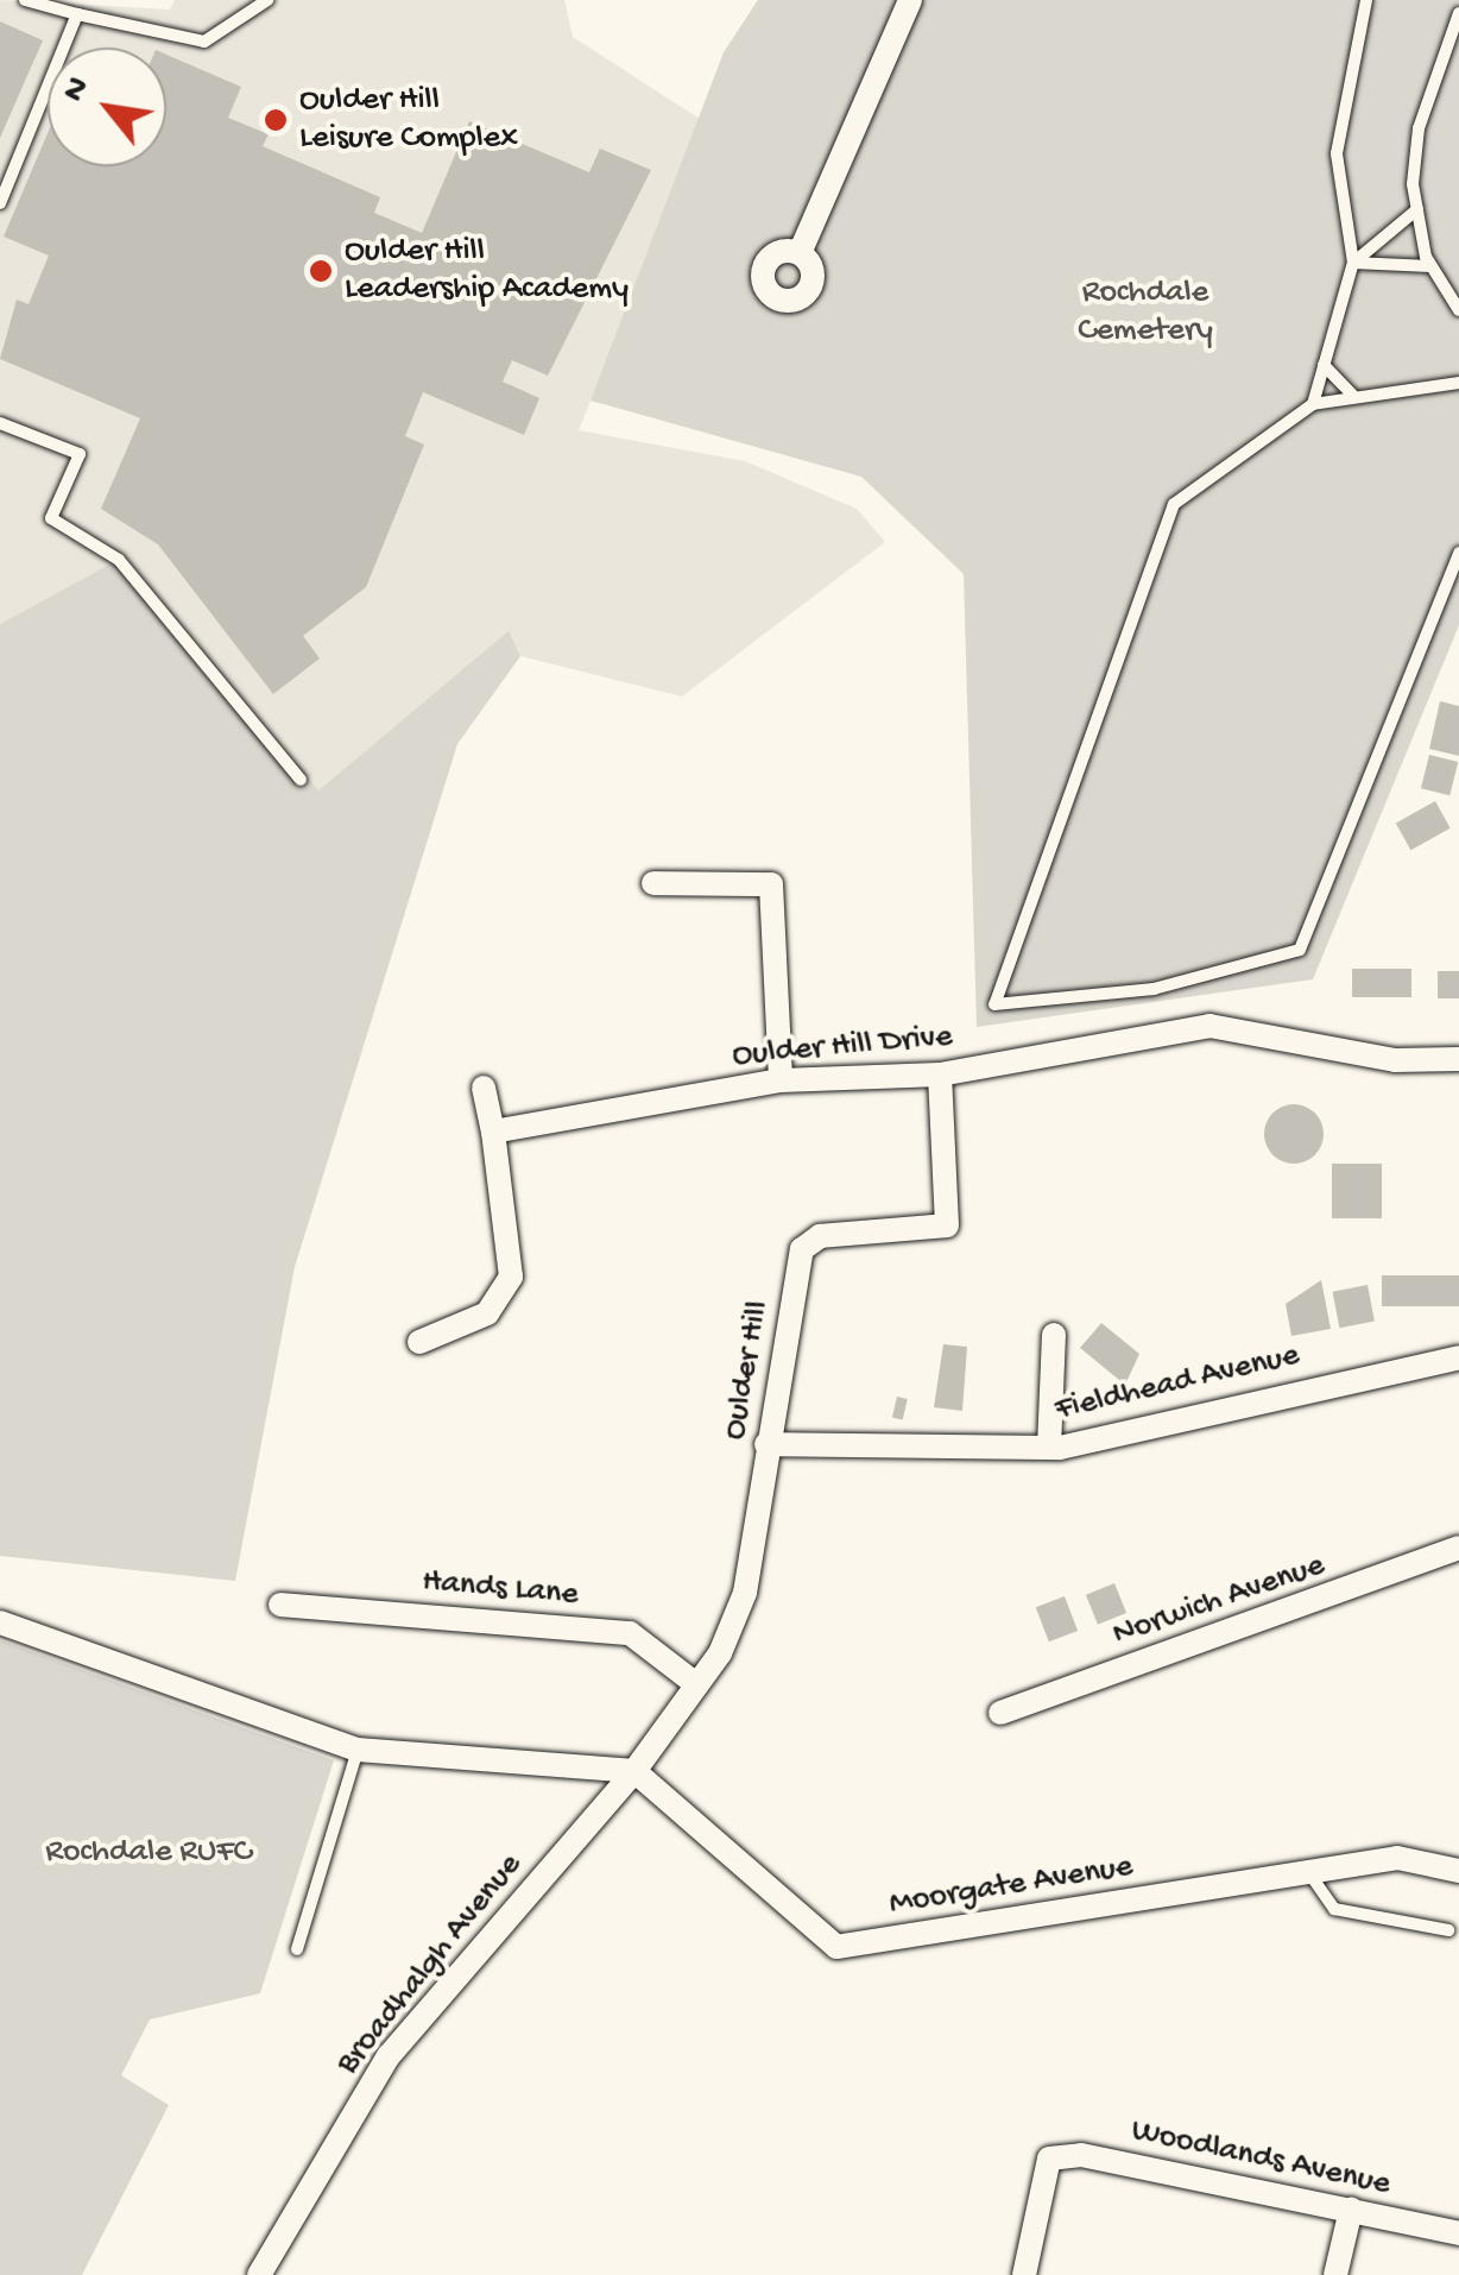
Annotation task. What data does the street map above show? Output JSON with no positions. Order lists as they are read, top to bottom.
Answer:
{
  "streets": {
    "street": [
      "Oulder Hill Drive",
      "Oulder Hill",
      "Fieldhead Avenue",
      "Hands Lane",
      "Norwich Avenue",
      "Moorgate Avenue",
      "Broadhalgh Avenue",
      "Woodlands Avenue"
    ]
  },
  "crossings": [
    ["Oulder Hill Drive", "Oulder Hill"],
    ["Oulder Hill", "Fieldhead Avenue"],
    ["Oulder Hill", "Hands Lane"],
    ["Oulder Hill", "Moorgate Avenue"],
    ["Oulder Hill", "Broadhalgh Avenue"],
    ["Moorgate Avenue", "Broadhalgh Avenue"]
  ],
  "parks": ["Rochdale Cemetery", "Rochdale RUFC"],
  "places": ["Oulder Hill Leisure Complex", "Oulder Hill Leadership Academy"],
  "north": "top left"
}
